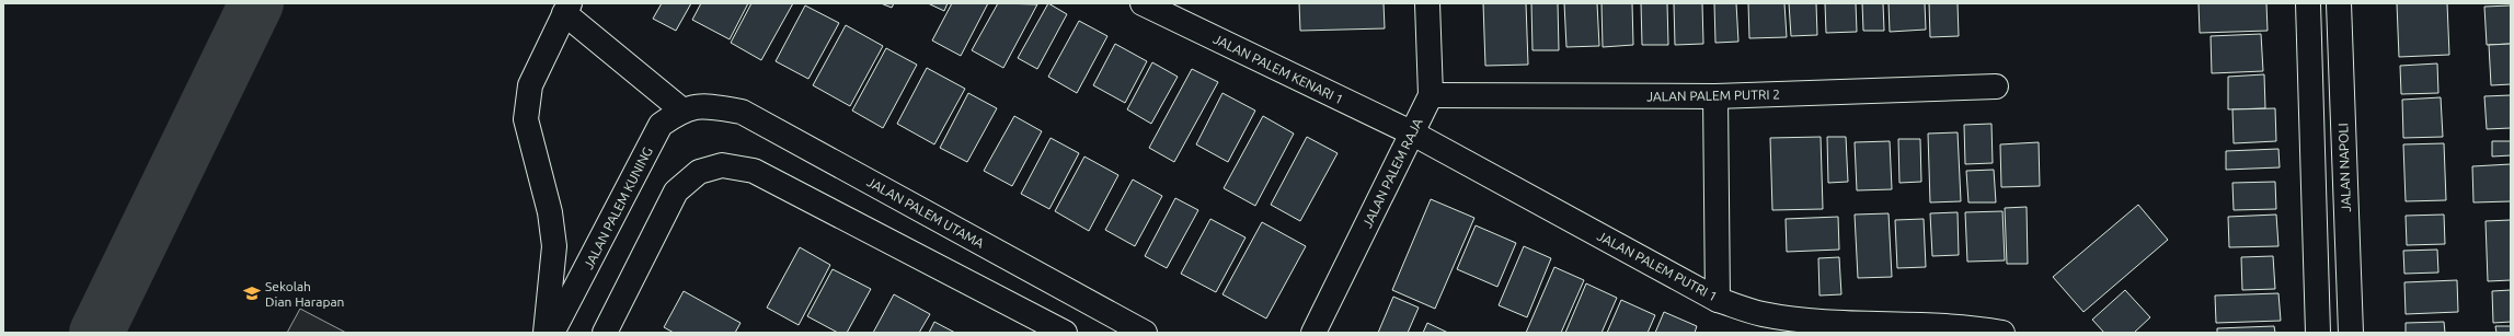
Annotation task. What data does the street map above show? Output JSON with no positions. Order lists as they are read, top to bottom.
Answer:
{
  "streets": {
    "street": [
      "JALAN PALEM KENARI 1",
      "JALAN PALEM PUTRI 2",
      "JALAN NAPOLI",
      "JALAN PALEM RAJA",
      "JALAN PALEM KUNING",
      "JALAN PALEM UTAMA",
      "JALAN PALEM PUTRI 1"
    ]
  },
  "crossings": [
    ["JALAN PALEM KENARI 1", "JALAN PALEM RAJA"],
    ["JALAN PALEM KENARI 1", "JALAN PALEM PUTRI 1"],
    ["JALAN PALEM PUTRI 2", "JALAN PALEM RAJA"],
    ["JALAN PALEM RAJA", "JALAN PALEM PUTRI 1"],
    ["JALAN PALEM KUNING", "JALAN PALEM UTAMA"]
  ],
  "places": {
    "school or university": ["Sekolah Dian Harapan"]
  }
}
